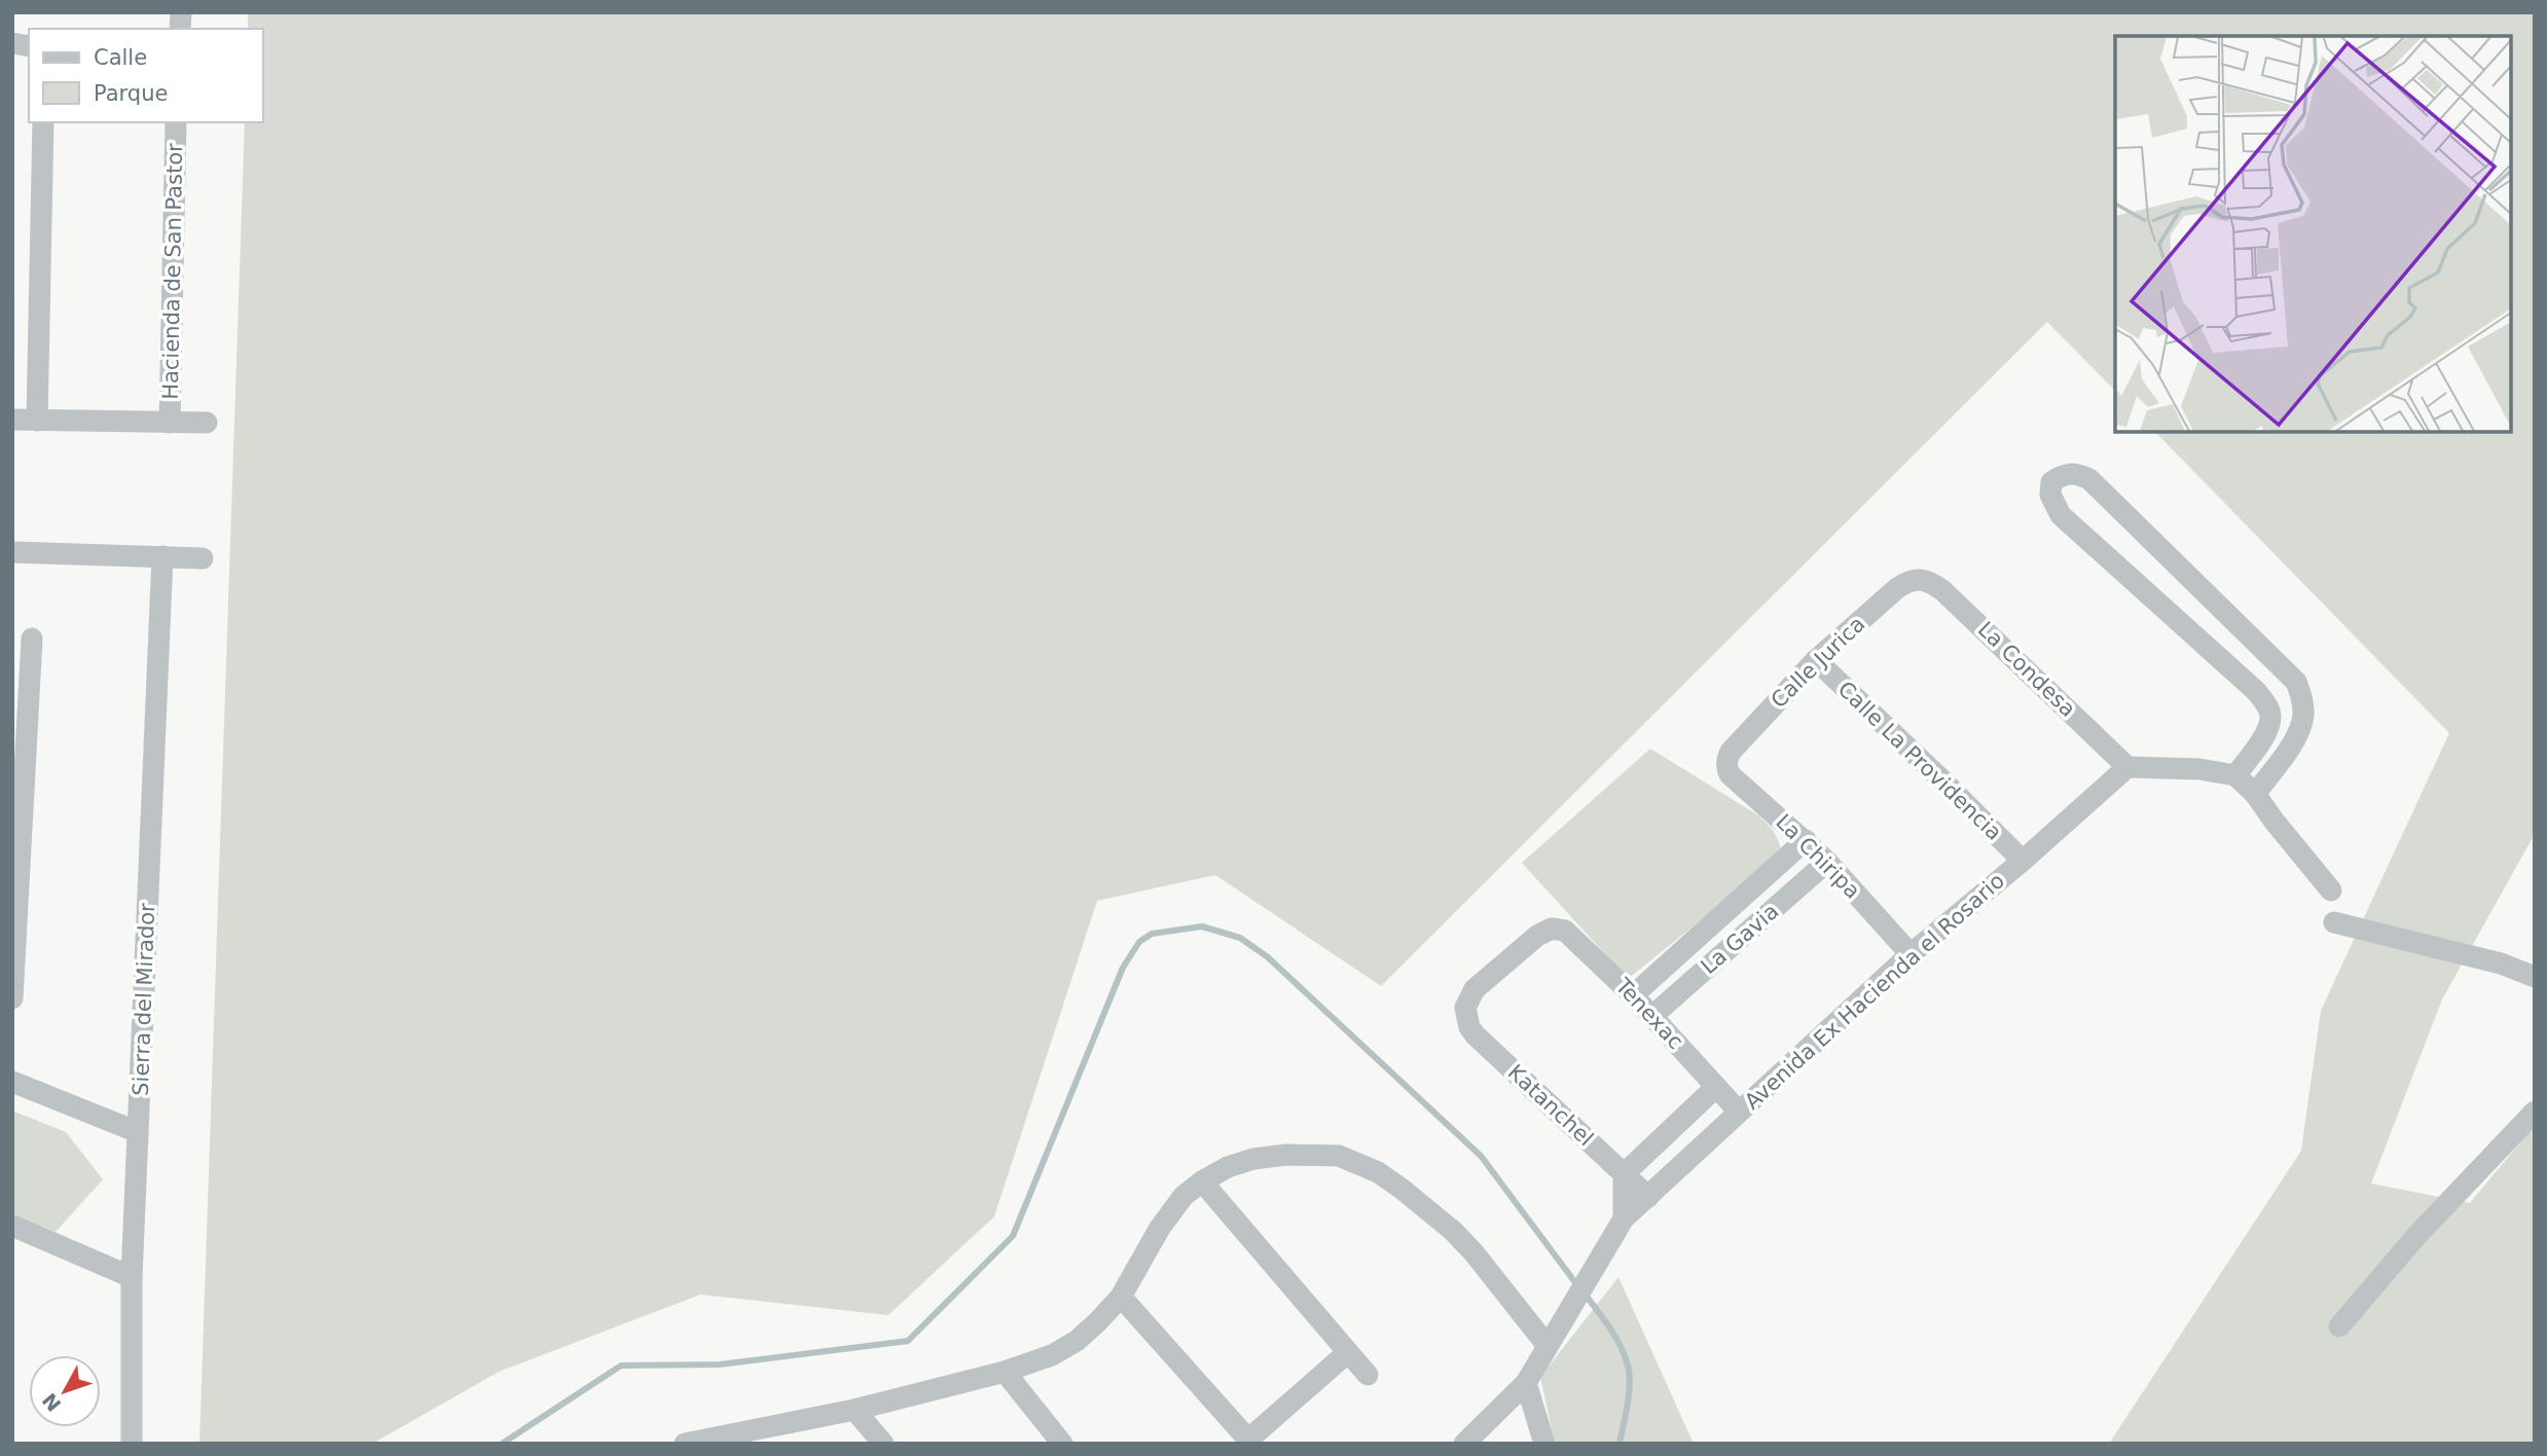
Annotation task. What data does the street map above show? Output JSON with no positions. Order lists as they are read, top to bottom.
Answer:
{
  "streets": {
    "street": [
      "Hacienda de San Pastor",
      "Calle Jurica",
      "La Condesa",
      "Calle La Providencia",
      "La Chiripa",
      "La Gavia",
      "Avenida Ex Hacienda el Rosario",
      "Sierra del Mirador",
      "Tenexac",
      "Katanchel"
    ]
  },
  "crossings": [
    ["Calle Jurica", "La Condesa"],
    ["Calle Jurica", "Calle La Providencia"],
    ["Calle Jurica", "La Chiripa"],
    ["La Condesa", "Avenida Ex Hacienda el Rosario"],
    ["Calle La Providencia", "Avenida Ex Hacienda el Rosario"],
    ["La Chiripa", "La Gavia"],
    ["La Chiripa", "Avenida Ex Hacienda el Rosario"],
    ["La Gavia", "Tenexac"],
    ["Avenida Ex Hacienda el Rosario", "Tenexac"],
    ["Avenida Ex Hacienda el Rosario", "Katanchel"],
    ["Tenexac", "Katanchel"]
  ],
  "legend": ["Calle", "Parque"],
  "north": "bottom left"
}
